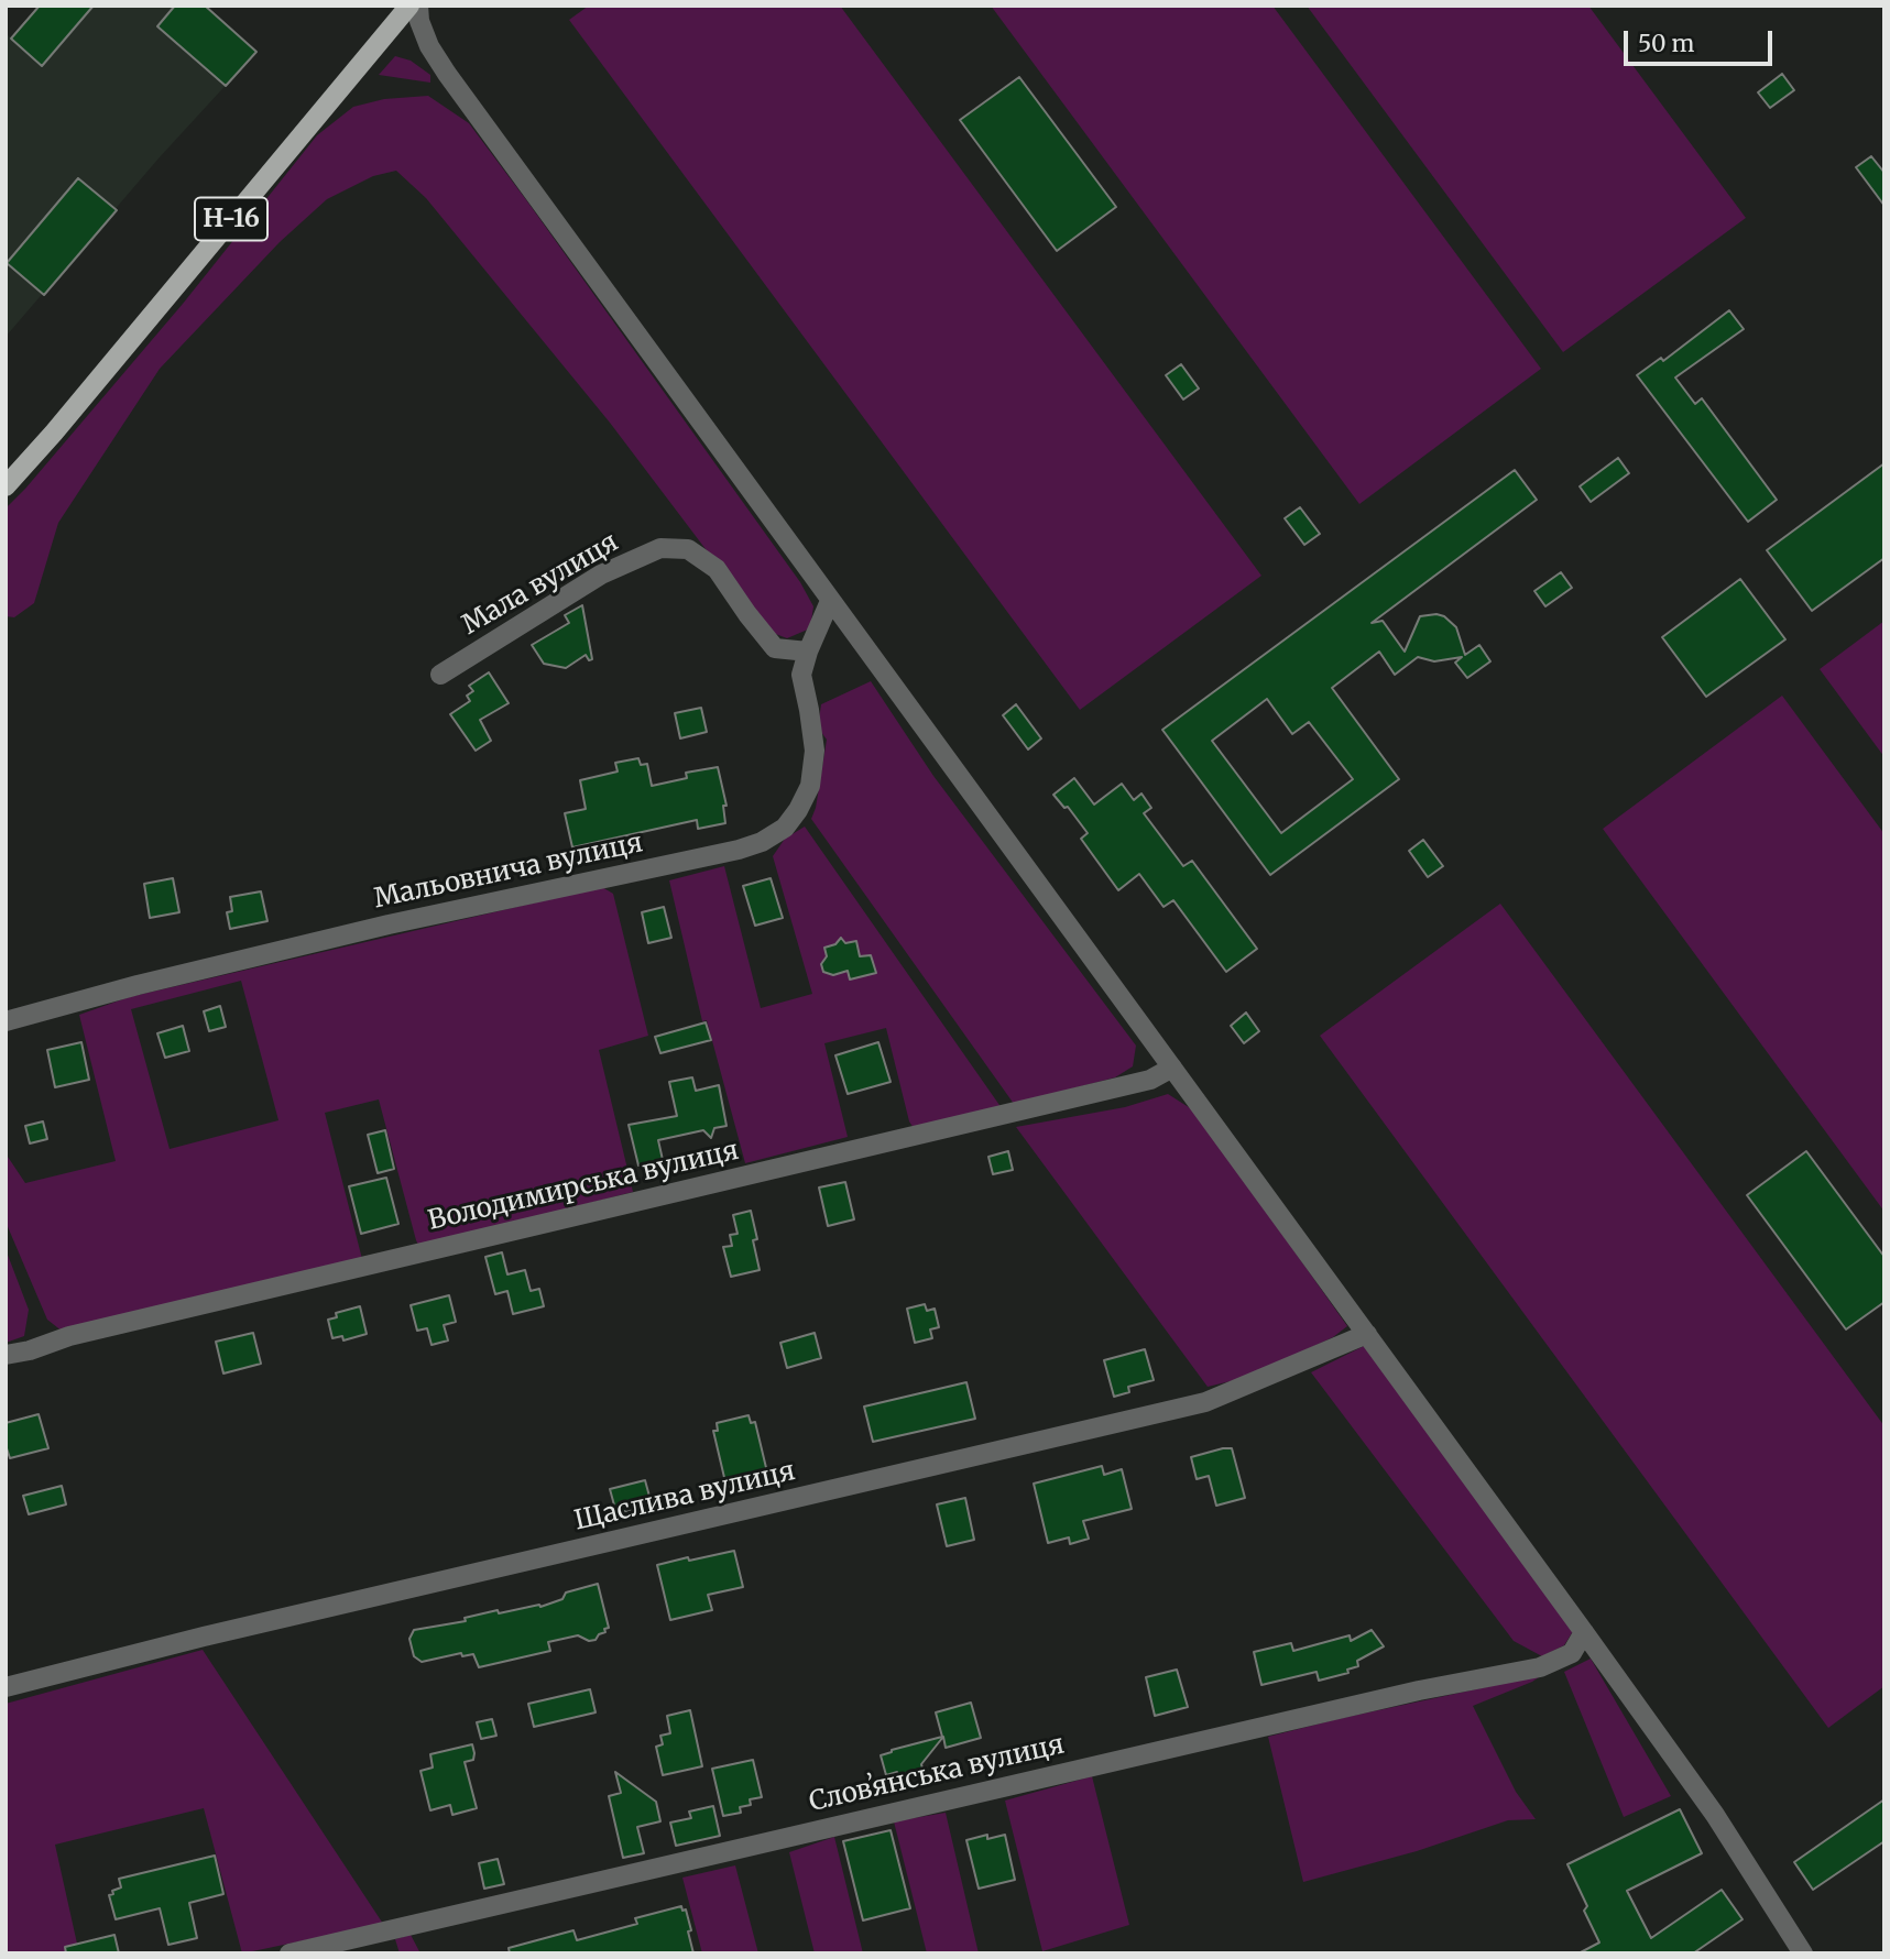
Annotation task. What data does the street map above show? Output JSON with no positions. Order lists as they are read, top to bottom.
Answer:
{
  "streets": {
    "main road": ["Н-16"],
    "street": [
      "Мала вулиця",
      "Мальовнича вулиця",
      "Володимирська вулиця",
      "Щаслива вулиця",
      "Словʼянська вулиця"
    ]
  },
  "crossings": [
    ["Мала вулиця", "Мальовнича вулиця"]
  ],
  "scale_bar": "50 m"
}
